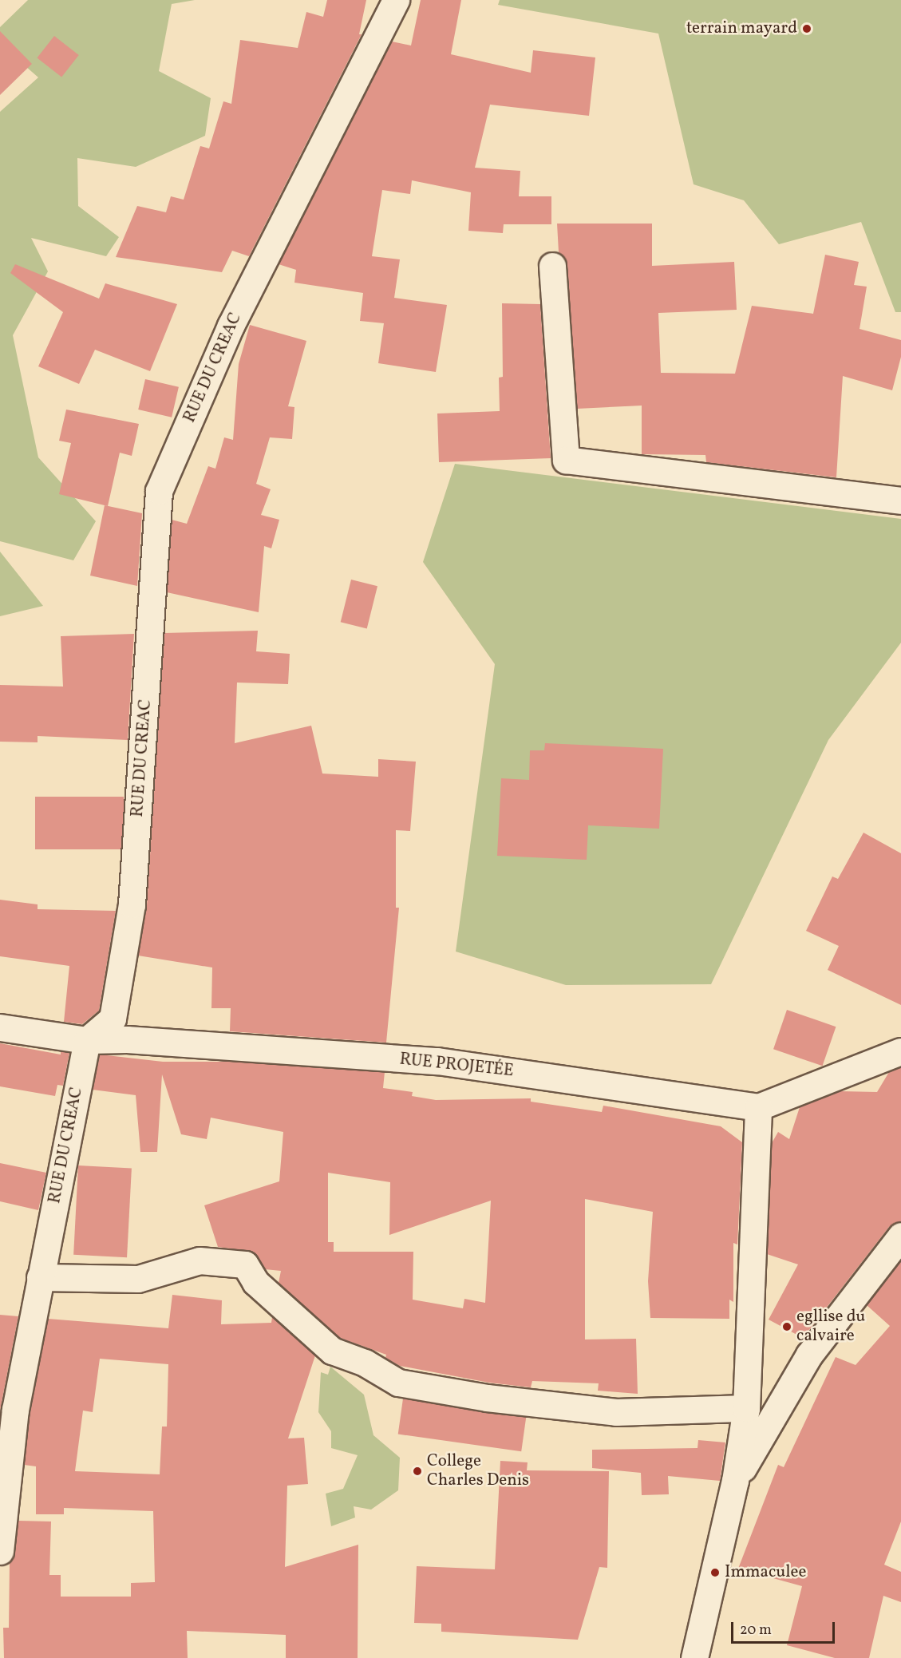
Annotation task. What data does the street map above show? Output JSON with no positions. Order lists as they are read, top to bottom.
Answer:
{
  "streets": {
    "street": ["RUE DU CREAC", "RUE PROJETÉE"]
  },
  "crossings": [
    ["RUE DU CREAC", "RUE PROJETÉE"]
  ],
  "places": [
    "terrain mayard",
    "egllise du calvaire",
    "College Charles Denis",
    "Immaculee"
  ],
  "scale_bar": "20 m"
}
